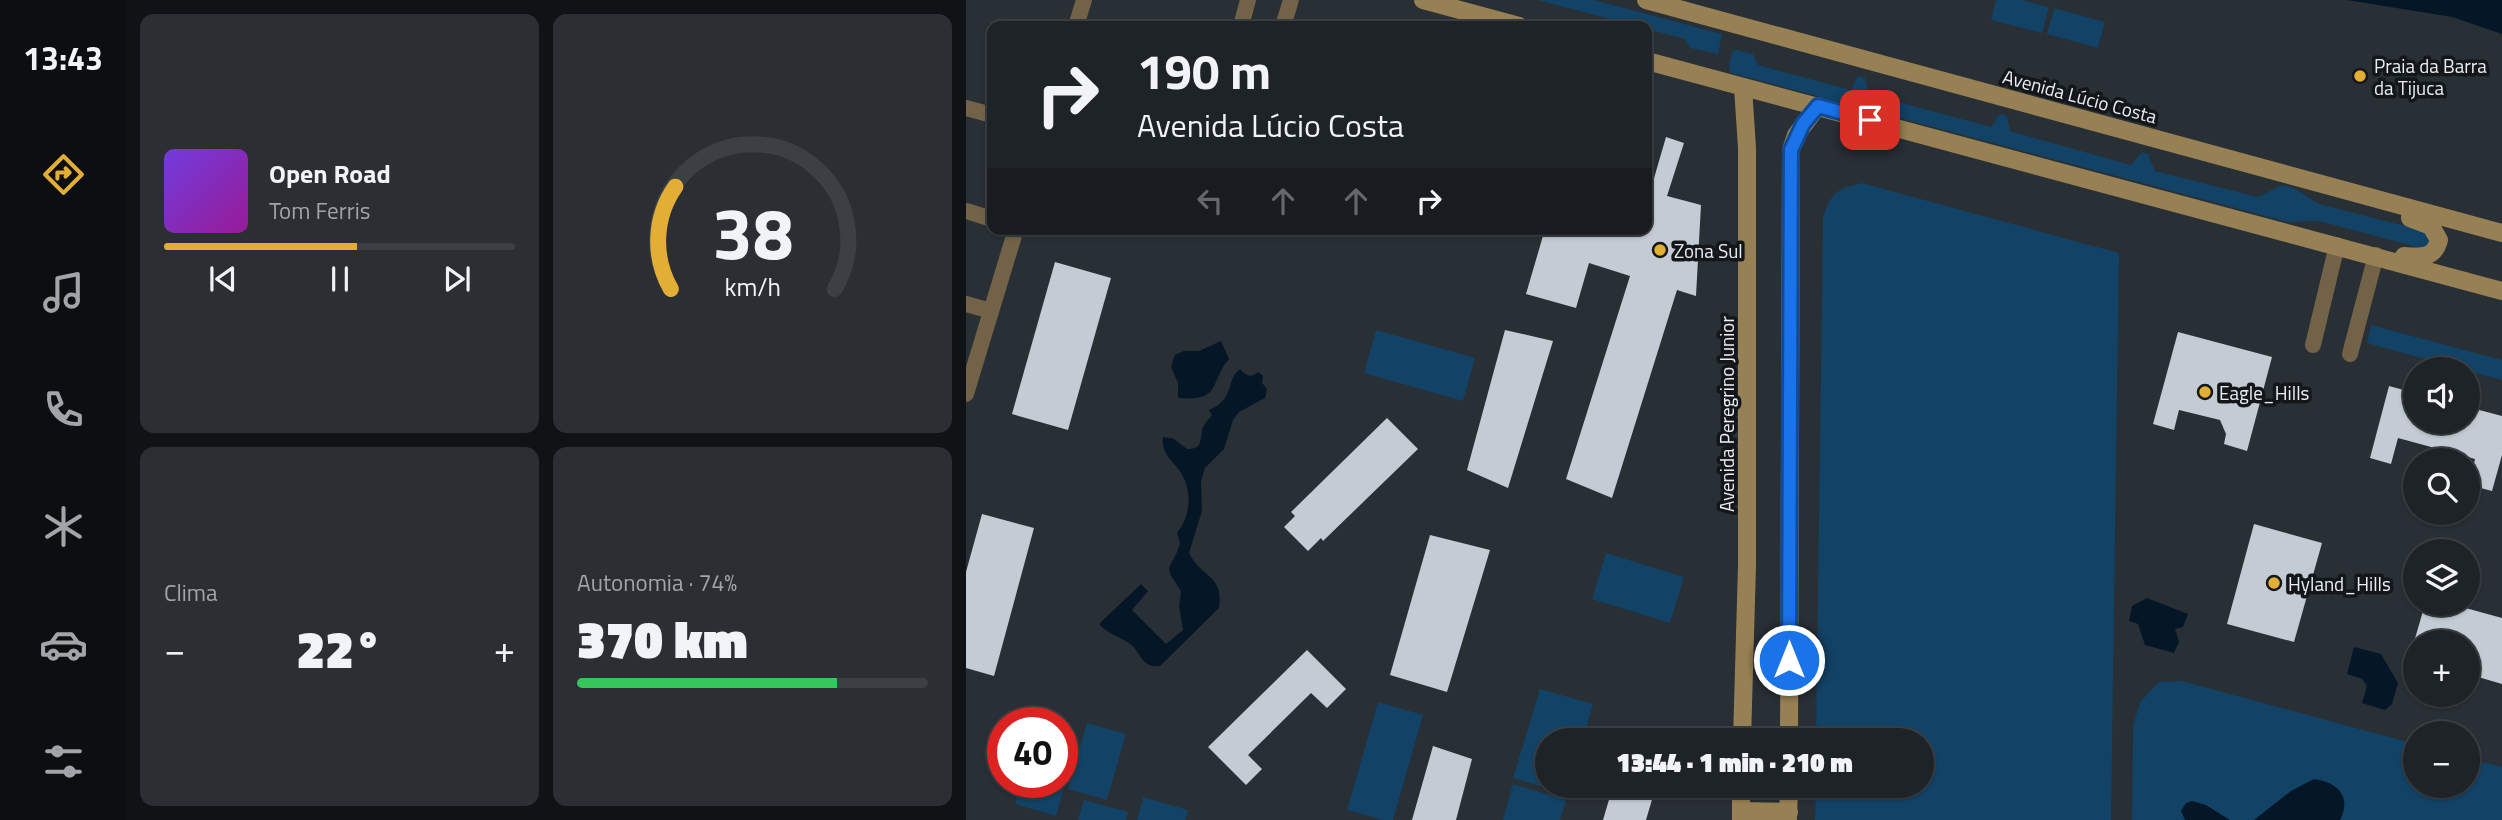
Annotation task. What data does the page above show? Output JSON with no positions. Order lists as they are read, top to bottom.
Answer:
{
  "streets": {
    "main road": ["Avenida Lúcio Costa", "Avenida Peregrino Junior"]
  },
  "places": [
    "Praia da Barra da Tijuca",
    "Zona Sul",
    "Eagle_Hills",
    "Hyland_Hills"
  ],
  "page": {
    "tabs": "13:43",
    "turn": ["190 m", "Avenida Lúcio Costa"],
    "song": ["Open Road", "Tom Ferris"],
    "map_buttons": ["+", "−"],
    "tile": [
      "Clima",
      ["Autonomia · 74%", "370 km"]
    ],
    "heat": ["−", "22°", "+"],
    "limit": "40",
    "trip": "13:44 · 1 min · 210 m",
    "gauge": ["38", "km/h"]
  }
}
